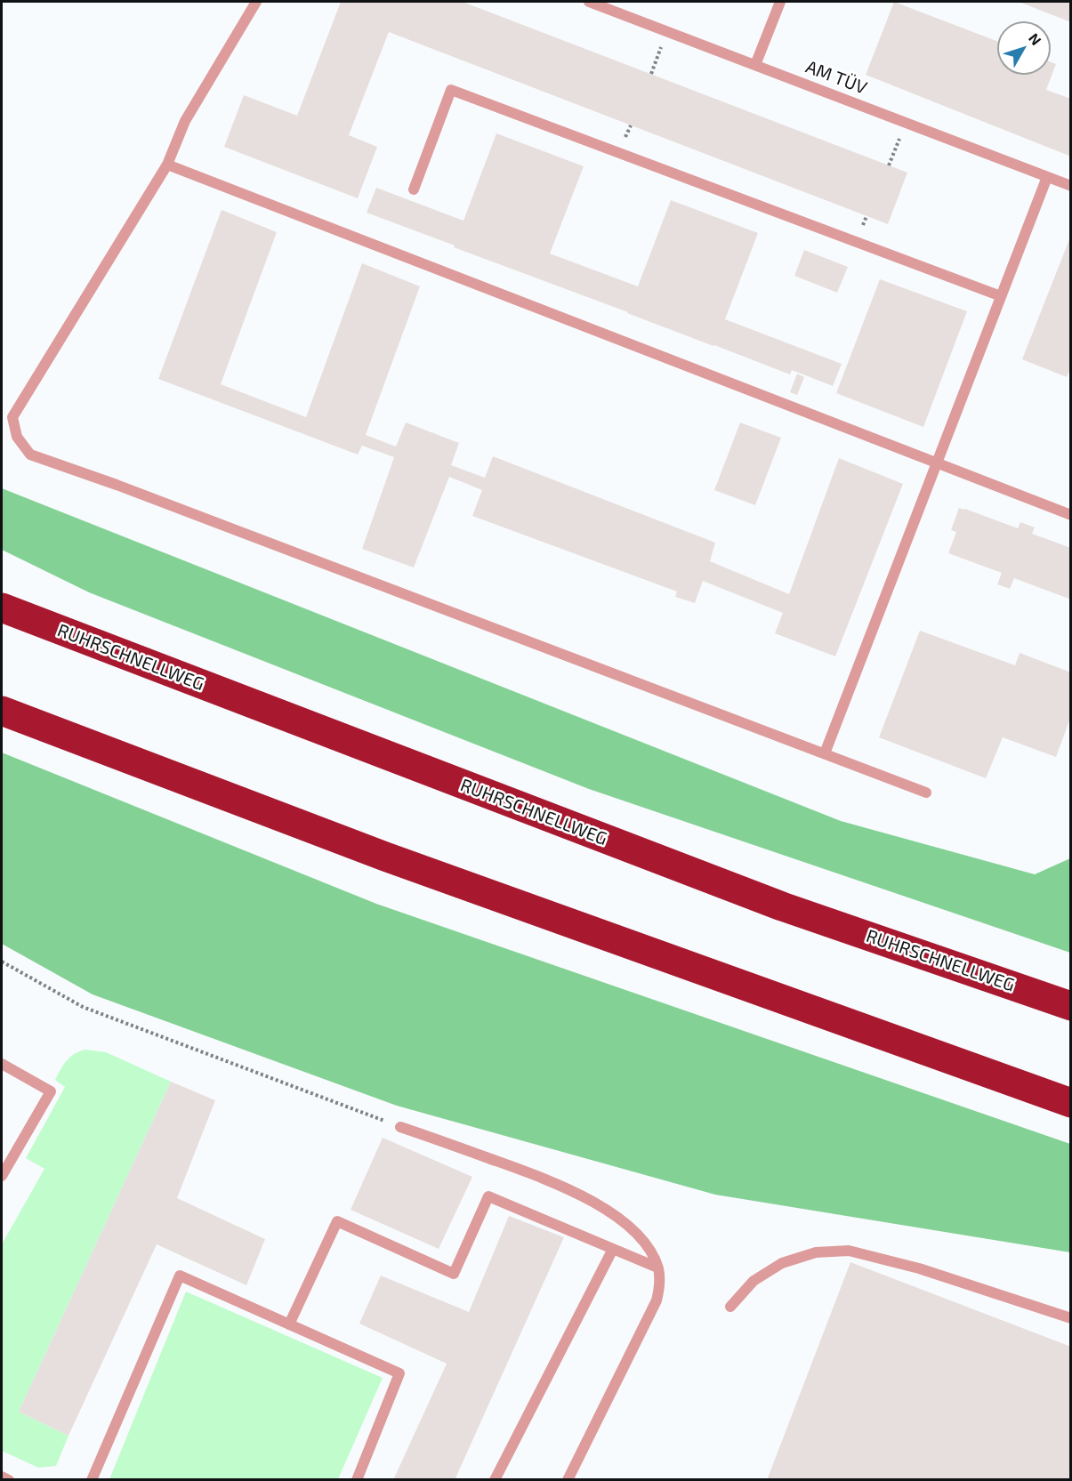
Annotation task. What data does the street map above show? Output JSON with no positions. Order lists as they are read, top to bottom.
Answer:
{
  "streets": {
    "highway": ["RUHRSCHNELLWEG"],
    "lane": ["AM TÜV"]
  },
  "north": "top right"
}
